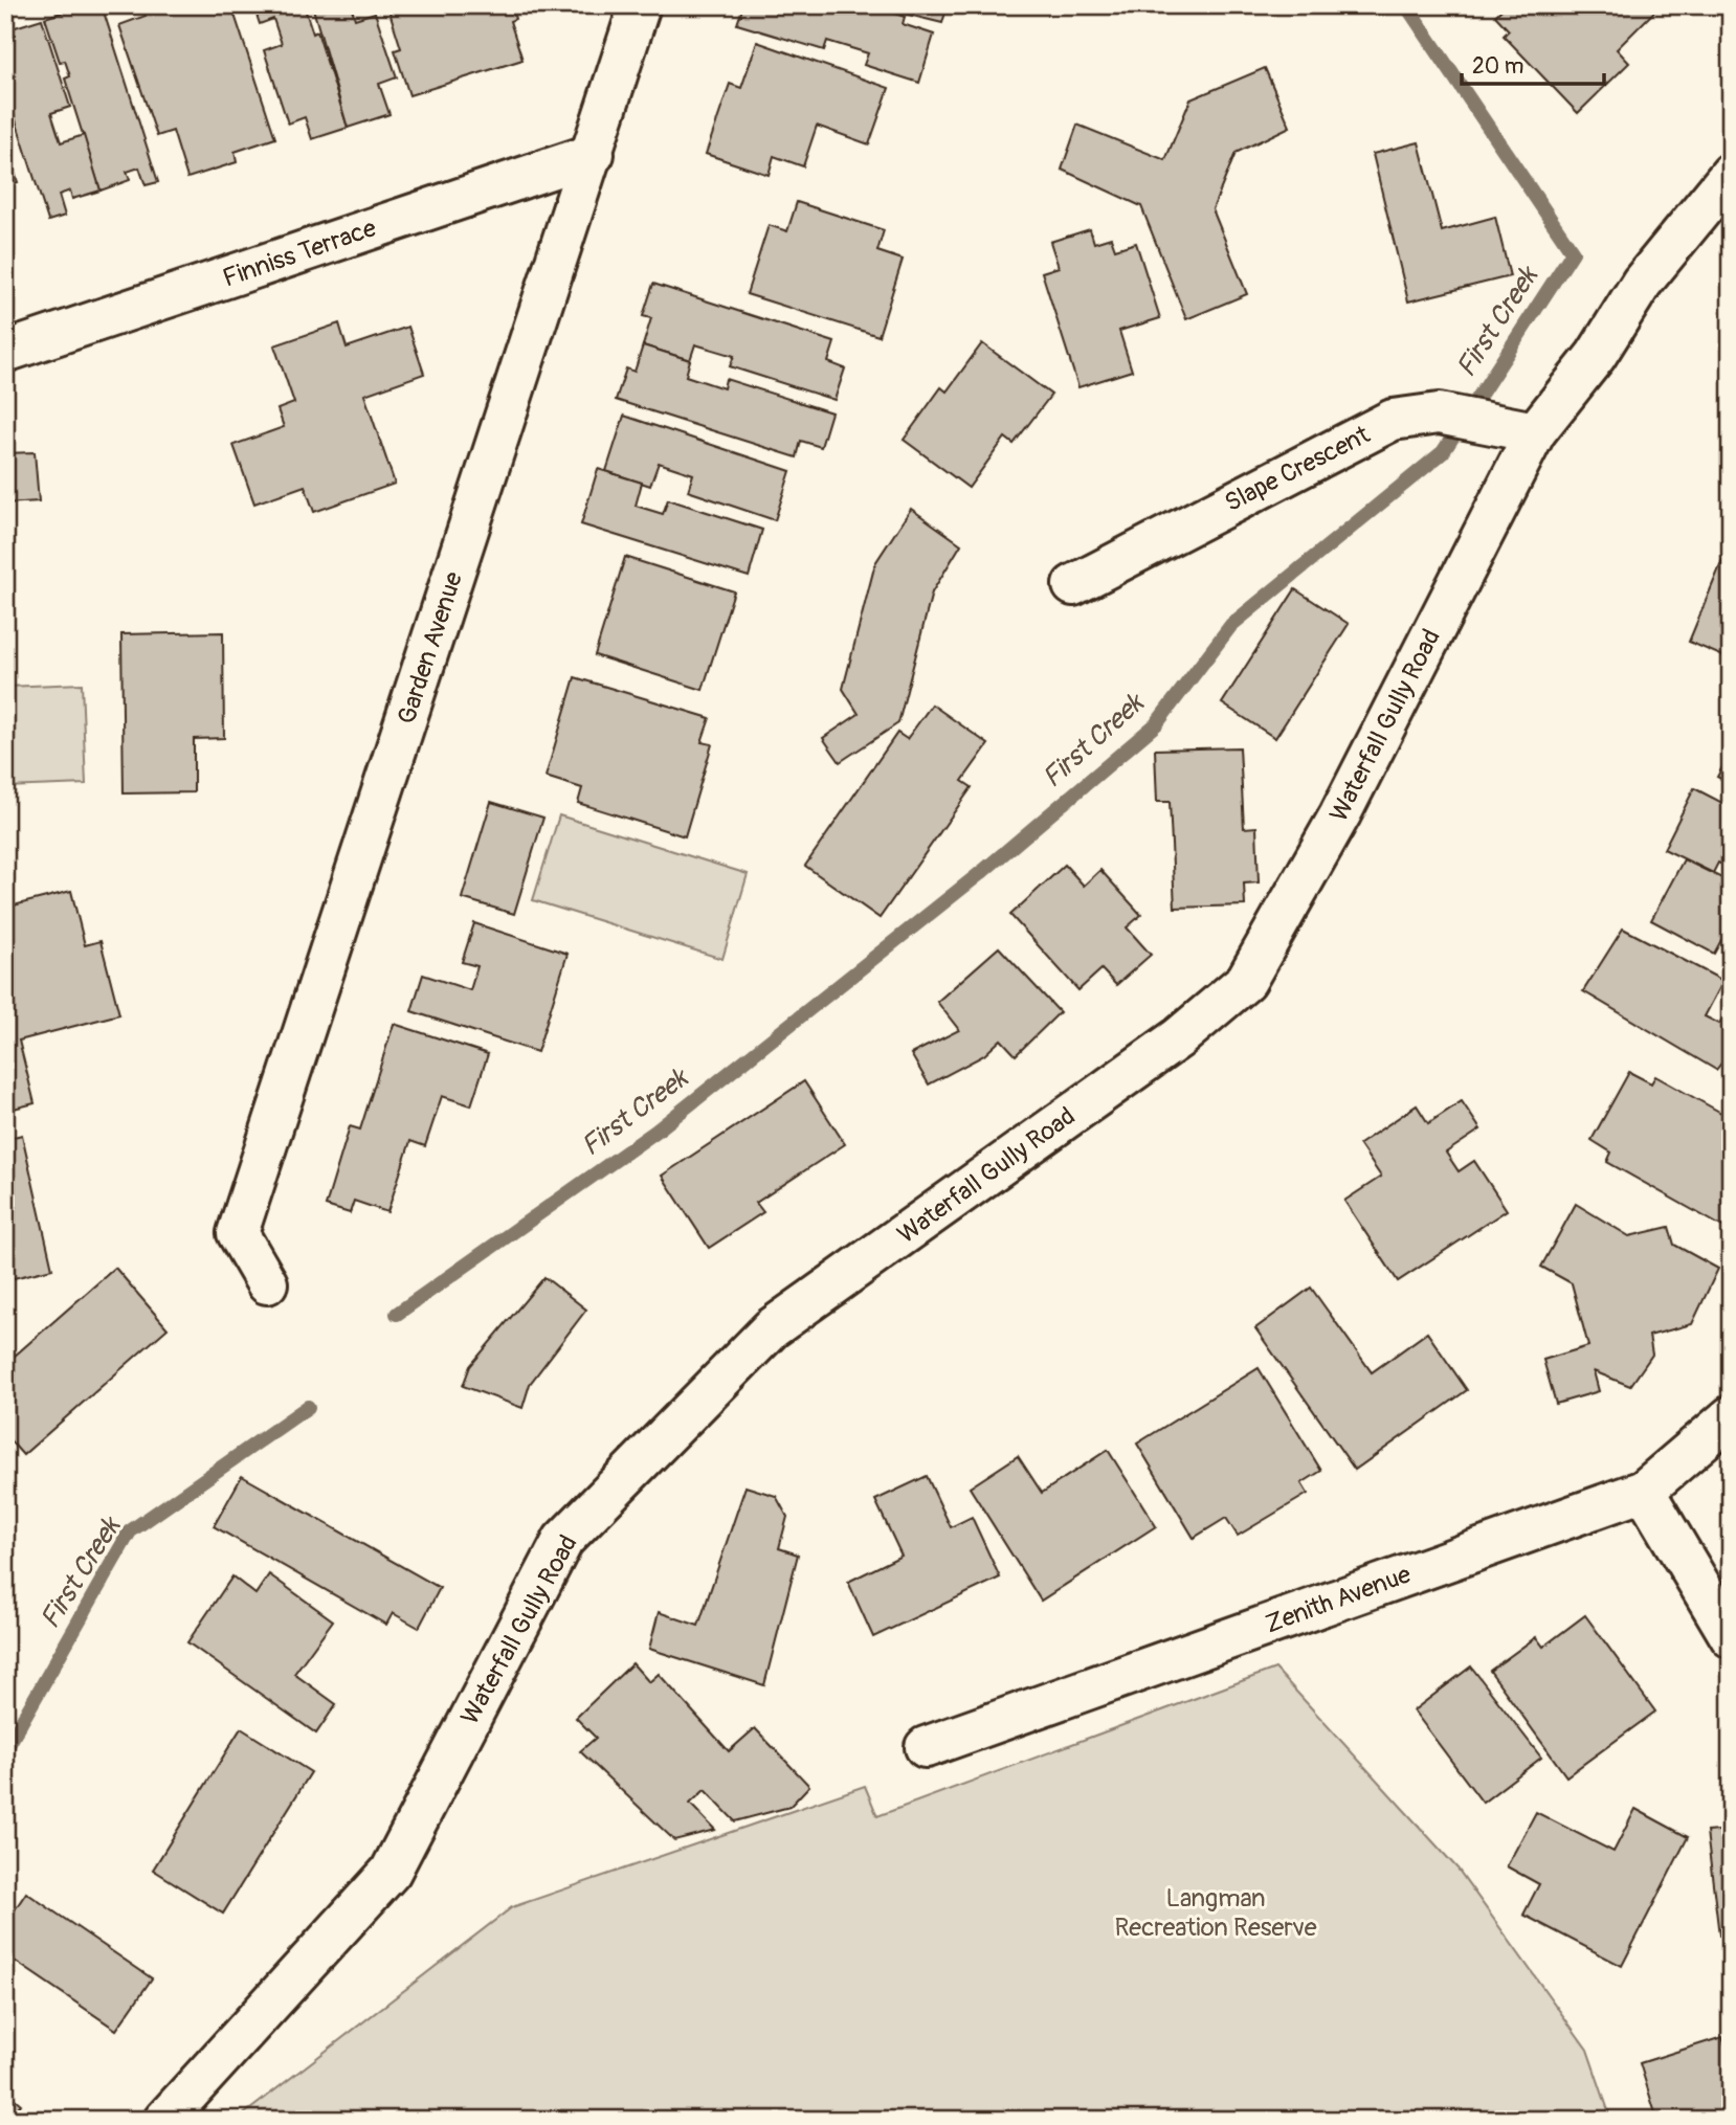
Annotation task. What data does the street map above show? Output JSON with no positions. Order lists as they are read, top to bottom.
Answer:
{
  "streets": {
    "street": [
      "Finniss Terrace",
      "Slape Crescent",
      "Garden Avenue",
      "Waterfall Gully Road",
      "Zenith Avenue"
    ]
  },
  "crossings": [
    ["Finniss Terrace", "Garden Avenue"],
    ["Slape Crescent", "Waterfall Gully Road"]
  ],
  "water": ["First Creek"],
  "parks": ["Langman Recreation Reserve"],
  "scale_bar": "20 m"
}
